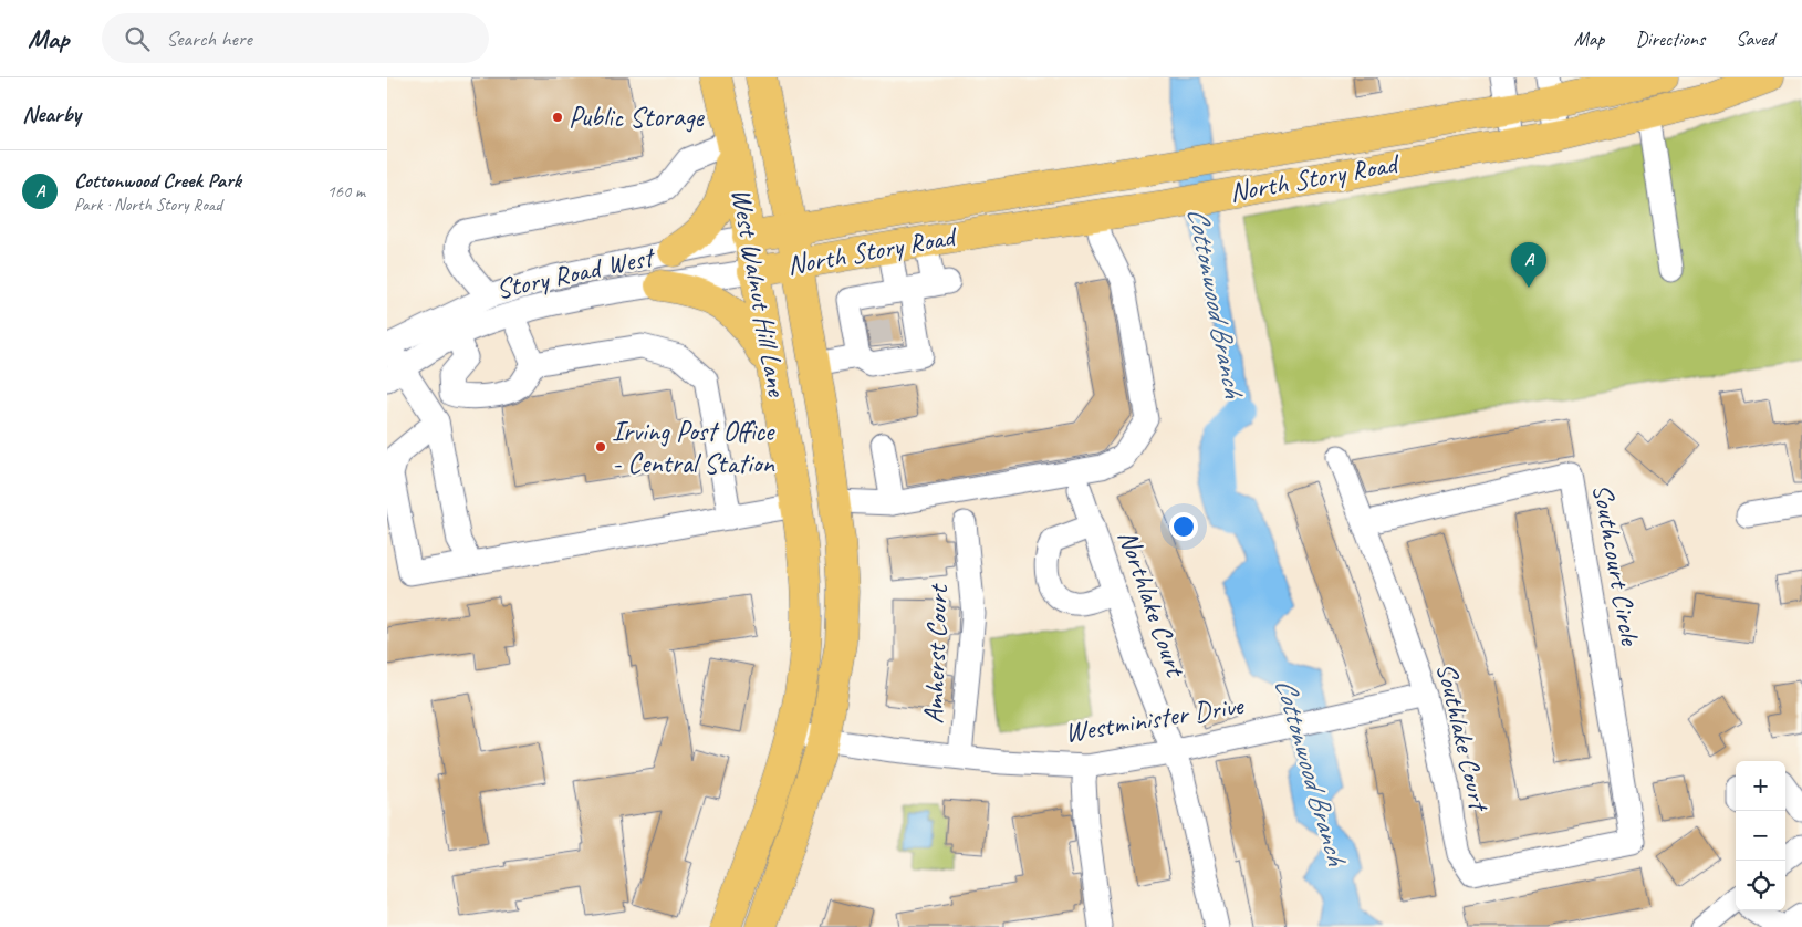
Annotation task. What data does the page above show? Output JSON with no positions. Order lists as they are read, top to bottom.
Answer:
{
  "streets": {
    "main road": ["North Story Road", "West Walnut Hill Lane"],
    "street": [
      "Story Road West",
      "Southcourt Circle",
      "Northlake Court",
      "Amherst Court",
      "Westminister Drive",
      "Southlake Court"
    ]
  },
  "crossings": [
    ["North Story Road", "Story Road West"],
    ["North Story Road", "West Walnut Hill Lane"],
    ["Story Road West", "West Walnut Hill Lane"],
    ["West Walnut Hill Lane", "Westminister Drive"],
    ["Southcourt Circle", "Southlake Court"],
    ["Northlake Court", "Westminister Drive"],
    ["Amherst Court", "Westminister Drive"],
    ["Westminister Drive", "Southlake Court"]
  ],
  "water": ["Cottonwood Branch"],
  "places": ["Public Storage", "Irving Post Office - Central Station"],
  "page": {
    "header": "Map",
    "search": "Search here",
    "nav": ["Map", "Directions", "Saved"],
    "heading": "Nearby",
    "list": [
      {
        "mark": "A",
        "name": "Cottonwood Creek Park",
        "note": "Park · North Story Road",
        "value": "160 m"
      }
    ],
    "pins": "A",
    "map_buttons": ["+", "−"]
  }
}
